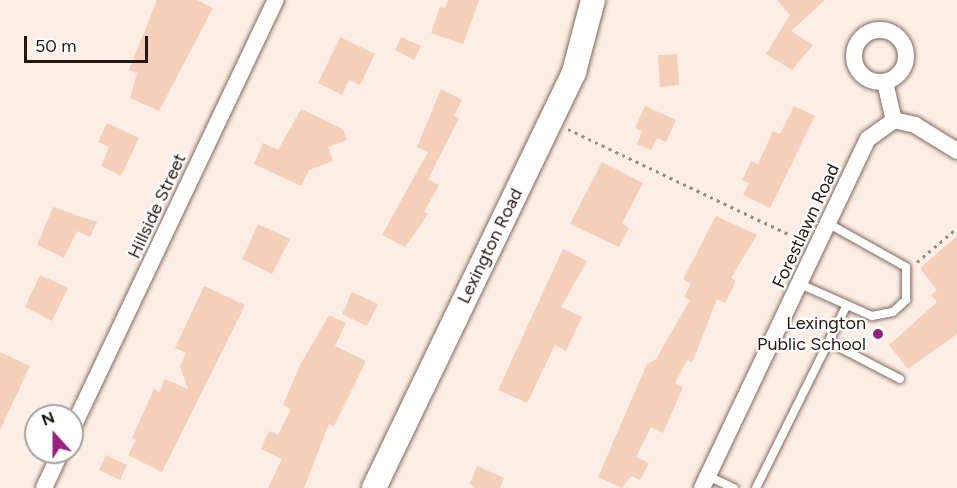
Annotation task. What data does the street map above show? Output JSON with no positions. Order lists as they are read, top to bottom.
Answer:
{
  "streets": {
    "street": ["Hillside Street", "Forestlawn Road", "Lexington Road"]
  },
  "places": ["Lexington Public School"],
  "scale_bar": "50 m",
  "north": "top"
}
